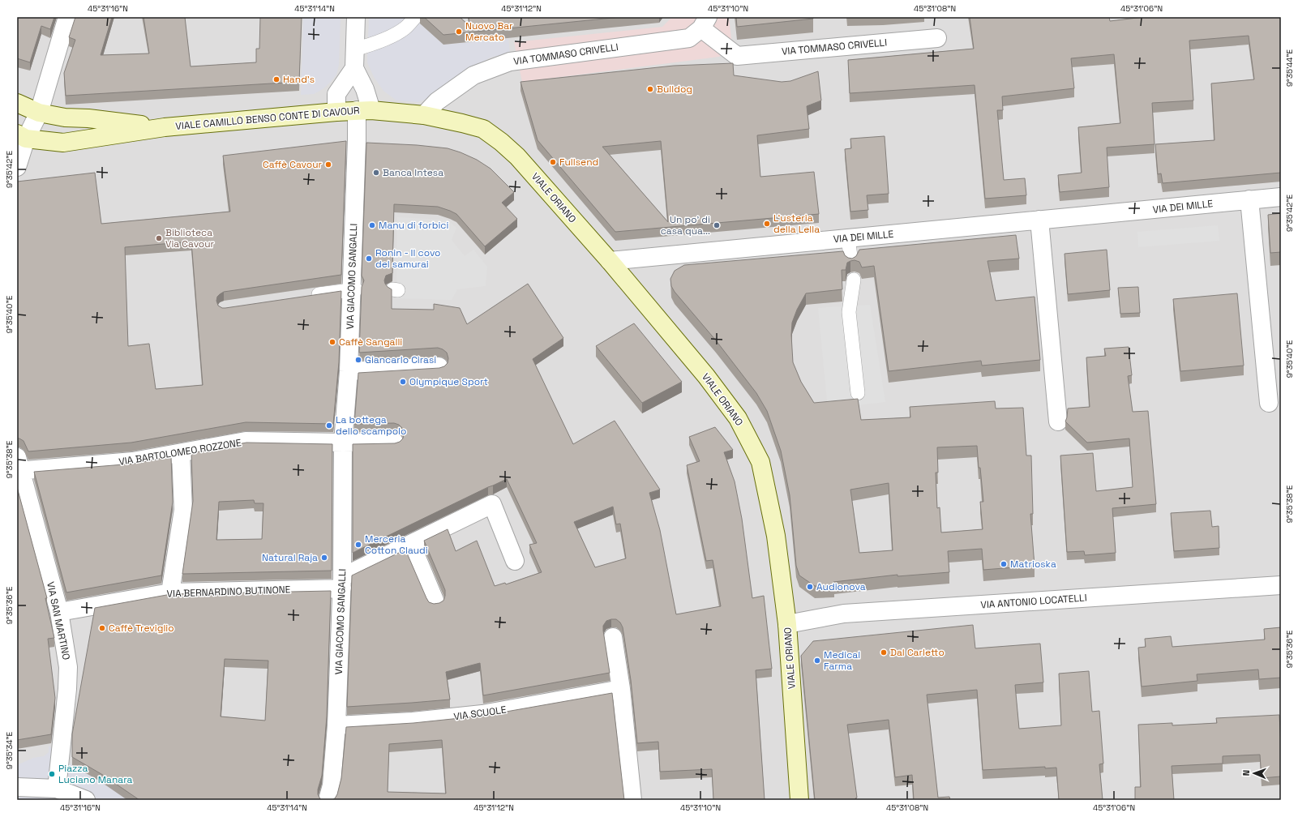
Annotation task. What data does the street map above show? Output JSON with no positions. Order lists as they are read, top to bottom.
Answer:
{
  "streets": {
    "street": [
      "VIA TOMMASO CRIVELLI",
      "VIALE CAMILLO BENSO CONTE DI CAVOUR",
      "VIALE ORIANO",
      "VIA DEI MILLE",
      "VIA GIACOMO SANGALLI",
      "VIA BARTOLOMEO ROZZONE",
      "VIA BERNARDINO BUTINONE",
      "VIA ANTONIO LOCATELLI",
      "VIA SAN MARTINO",
      "VIA SCUOLE"
    ]
  },
  "crossings": [
    ["VIA TOMMASO CRIVELLI", "VIALE CAMILLO BENSO CONTE DI CAVOUR"],
    ["VIA TOMMASO CRIVELLI", "VIALE ORIANO"],
    ["VIALE CAMILLO BENSO CONTE DI CAVOUR", "VIALE ORIANO"],
    ["VIALE CAMILLO BENSO CONTE DI CAVOUR", "VIA GIACOMO SANGALLI"],
    ["VIALE ORIANO", "VIA DEI MILLE"],
    ["VIALE ORIANO", "VIA ANTONIO LOCATELLI"],
    ["VIA GIACOMO SANGALLI", "VIA BARTOLOMEO ROZZONE"],
    ["VIA GIACOMO SANGALLI", "VIA BERNARDINO BUTINONE"],
    ["VIA GIACOMO SANGALLI", "VIA SCUOLE"],
    ["VIA BARTOLOMEO ROZZONE", "VIA SAN MARTINO"],
    ["VIA BERNARDINO BUTINONE", "VIA SAN MARTINO"]
  ],
  "places": [
    "Nuovo Bar Mercato",
    "Hand's",
    "Bulldog",
    "Fullsend",
    "Caffè Cavour",
    "Banca Intesa",
    "L'usteria della Lella",
    "Manu di forbici",
    "Un po' di casa qua...",
    "Biblioteca Via Cavour",
    "Ronin - Il covo del samurai",
    "Caffè Sangalli",
    "Giancarlo Cirasi",
    "Olympique Sport",
    "La bottega dello scampolo",
    "Merceria Cotton Claudi",
    "Natural Raja",
    "Matrioska",
    "Audionova",
    "Caffè Treviglio",
    "Dal Carletto",
    "Medical Farma",
    "Piazza Luciano Manara"
  ],
  "north": "left",
  "coordinates": [
    "45°31'16\"N",
    "45°31'14\"N",
    "45°31'12\"N",
    "45°31'10\"N",
    "45°31'08\"N",
    "45°31'06\"N",
    "9°35'44\"E",
    "9°35'42\"E",
    "9°35'40\"E",
    "9°35'38\"E",
    "9°35'36\"E",
    "9°35'34\"E"
  ]
}
